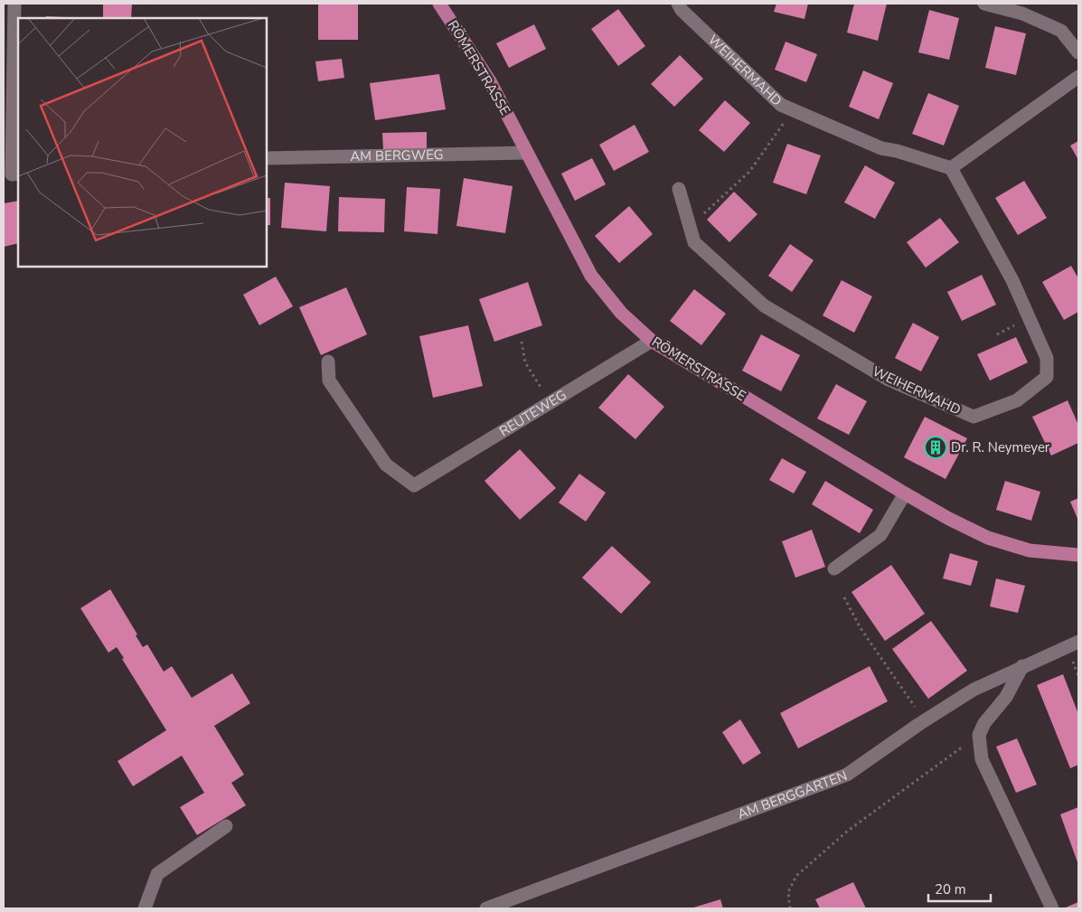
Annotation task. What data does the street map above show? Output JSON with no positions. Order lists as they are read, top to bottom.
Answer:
{
  "streets": {
    "main road": ["RÖMERSTRASSE"],
    "street": [
      "WEIHERMAHD",
      "AM BERGWEG",
      "REUTEWEG",
      "AM BERGGARTEN"
    ]
  },
  "crossings": [
    ["RÖMERSTRASSE", "AM BERGWEG"],
    ["RÖMERSTRASSE", "REUTEWEG"]
  ],
  "places": {
    "building": ["Dr. R. Neymeyer"]
  },
  "scale_bar": "20 m"
}
